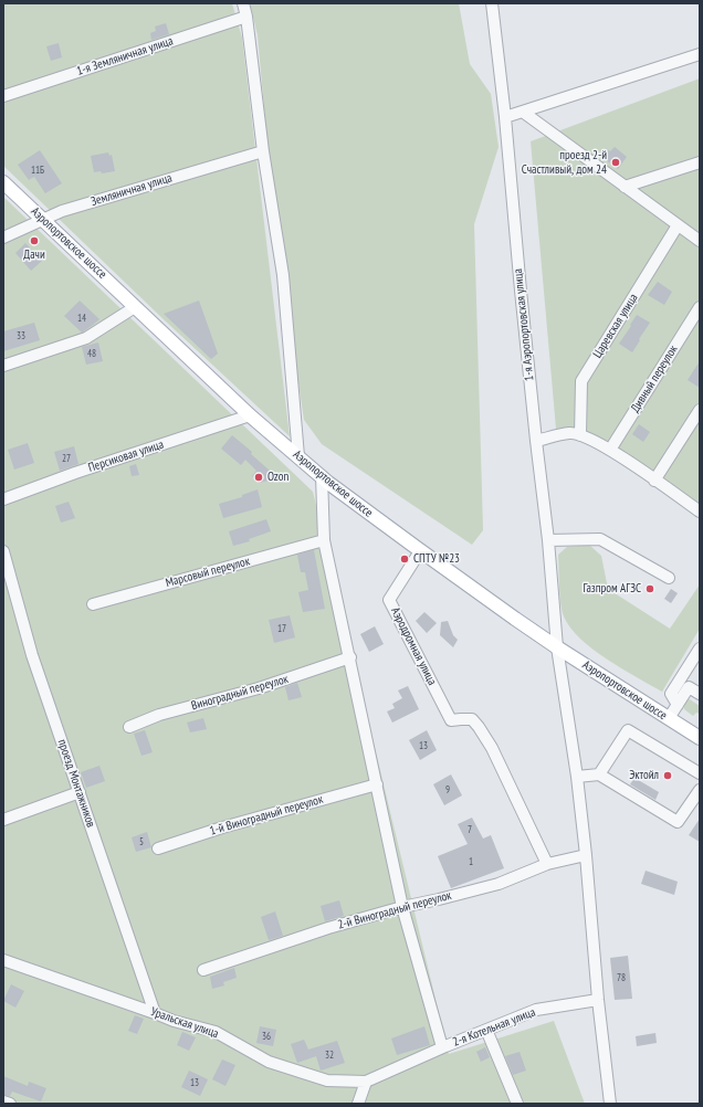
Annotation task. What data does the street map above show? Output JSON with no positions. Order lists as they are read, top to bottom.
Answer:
{
  "streets": {
    "main road": ["Аэропортовское шоссе"],
    "street": [
      "1-я Земляничная улица",
      "Земляничная улица",
      "1-я Аэропортовская улица",
      "Царевская улица",
      "Дивный переулок",
      "Персиковая улица",
      "Марсовый переулок",
      "Аэродромная улица",
      "Виноградный переулок",
      "проезд Монтажников",
      "1-й Виноградный переулок",
      "2-й Виноградный переулок",
      "Уральская улица",
      "2-я Котельная улица"
    ]
  },
  "crossings": [
    ["Земляничная улица", "Аэропортовское шоссе"],
    ["Аэропортовское шоссе", "1-я Аэропортовская улица"],
    ["Аэропортовское шоссе", "Персиковая улица"],
    ["Аэропортовское шоссе", "Аэродромная улица"],
    ["1-я Аэропортовская улица", "2-й Виноградный переулок"],
    ["1-я Аэропортовская улица", "2-я Котельная улица"],
    ["Аэродромная улица", "2-й Виноградный переулок"],
    ["проезд Монтажников", "Уральская улица"],
    ["Уральская улица", "2-я Котельная улица"]
  ],
  "places": [
    "проезд 2-й Счастливый, дом 24",
    "Дачи",
    "Ozon",
    "СПТУ №23",
    "Газпром АГЗС",
    "Эктойл"
  ],
  "house_numbers": [
    "11Б",
    "14",
    "33",
    "48",
    "27",
    "17",
    "13",
    "9",
    "7",
    "5",
    "1",
    "78",
    "36",
    "32",
    "13"
  ]
}
